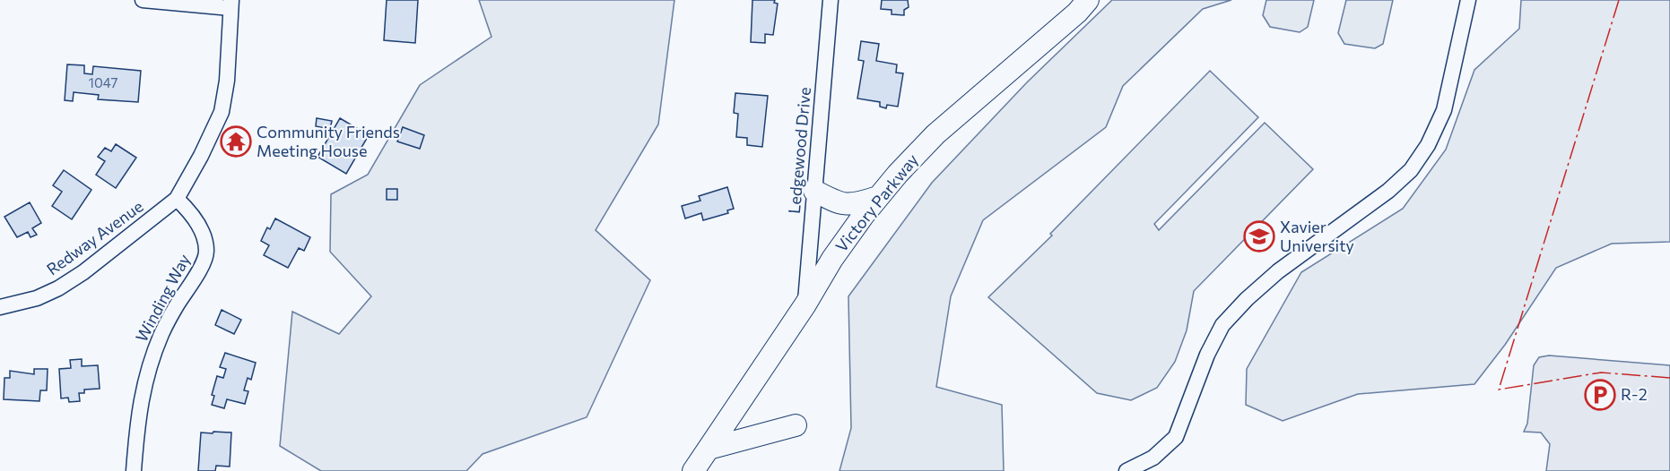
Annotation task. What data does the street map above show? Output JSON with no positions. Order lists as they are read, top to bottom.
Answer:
{
  "streets": {
    "street": [
      "Ledgewood Drive",
      "Victory Parkway",
      "Redway Avenue",
      "Winding Way"
    ]
  },
  "crossings": [
    ["Ledgewood Drive", "Victory Parkway"],
    ["Redway Avenue", "Winding Way"]
  ],
  "places": {
    "temple": ["Community Friends Meeting House"],
    "school or university": ["Xavier University"],
    "parking": ["R-2"]
  },
  "house_numbers": ["1047"]
}
